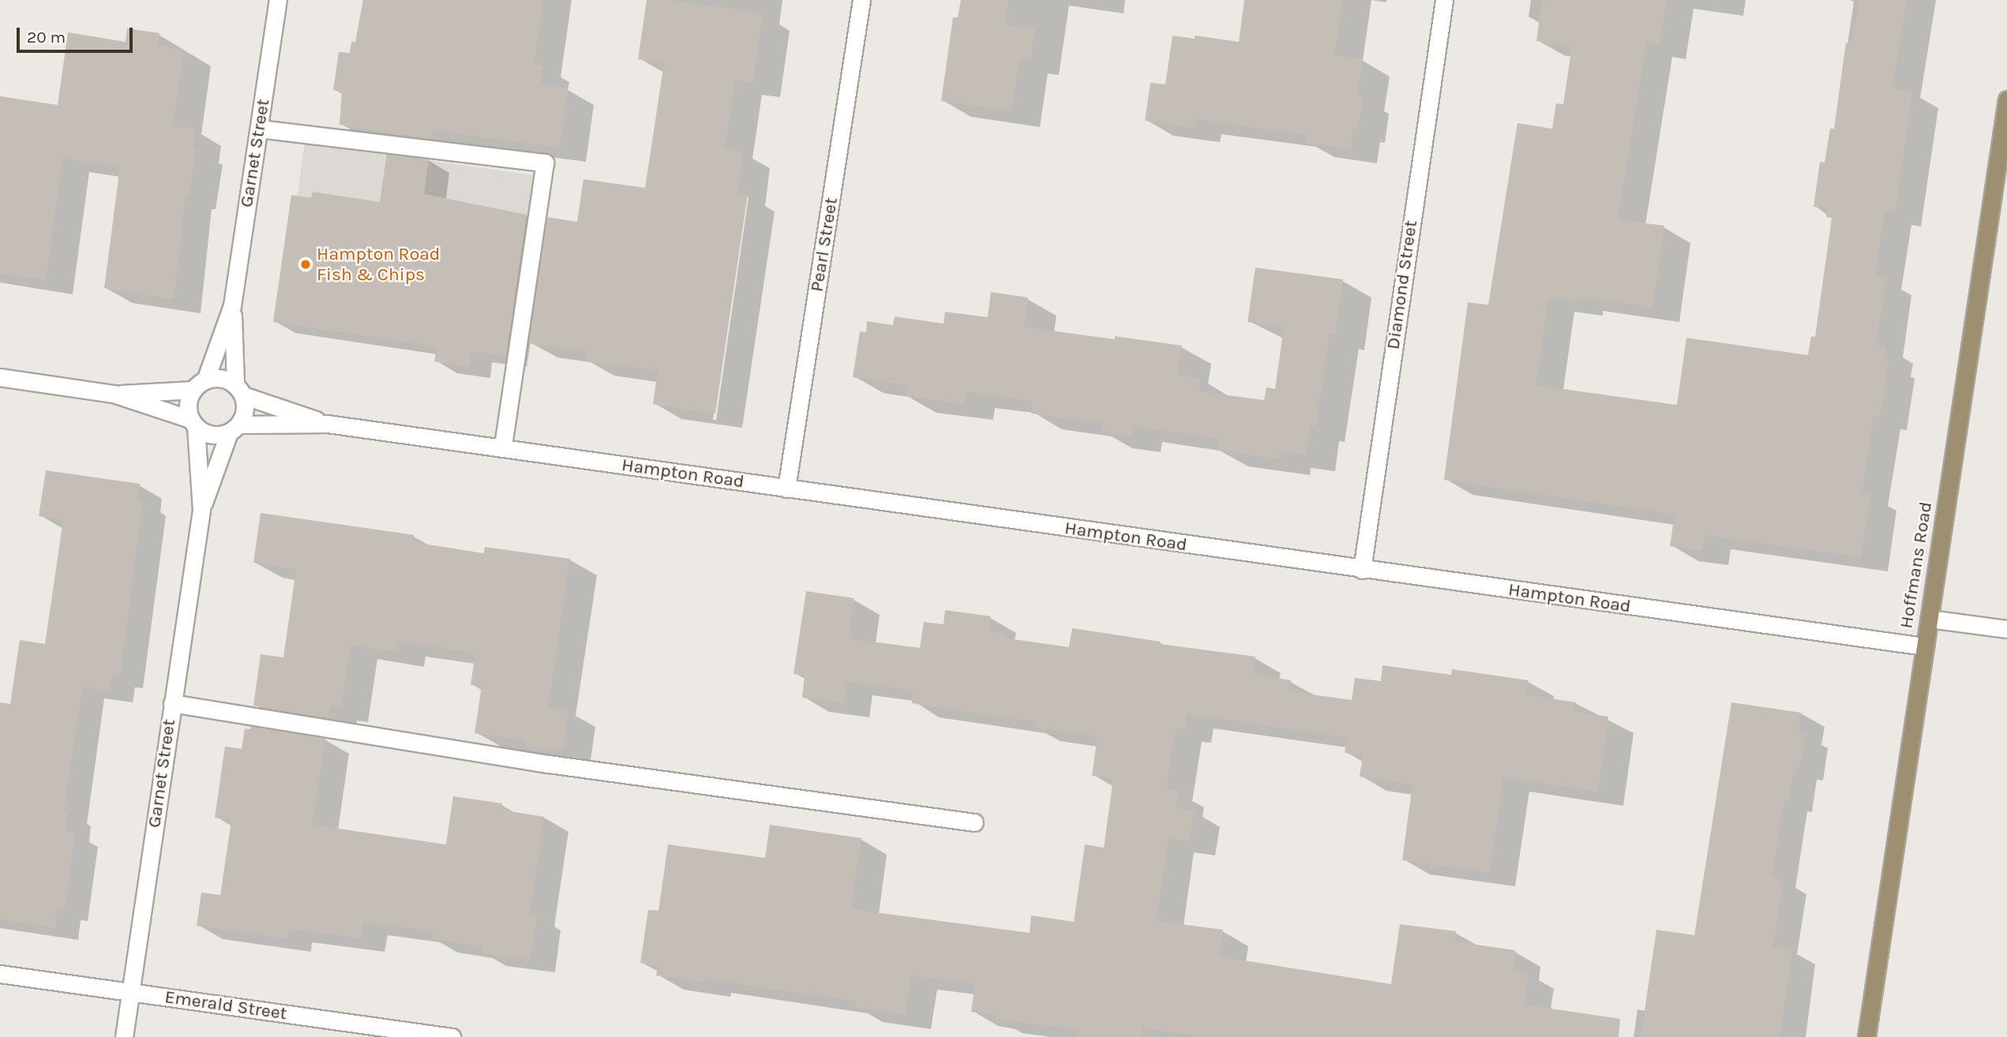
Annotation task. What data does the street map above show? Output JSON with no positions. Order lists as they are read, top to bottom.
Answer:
{
  "streets": {
    "main road": ["Hoffmans Road"],
    "street": [
      "Garnet Street",
      "Pearl Street",
      "Diamond Street",
      "Hampton Road",
      "Emerald Street"
    ]
  },
  "crossings": [
    ["Garnet Street", "Hampton Road"],
    ["Garnet Street", "Emerald Street"],
    ["Pearl Street", "Hampton Road"],
    ["Diamond Street", "Hampton Road"],
    ["Hampton Road", "Hoffmans Road"]
  ],
  "places": ["Hampton Road Fish & Chips"],
  "scale_bar": "20 m"
}
